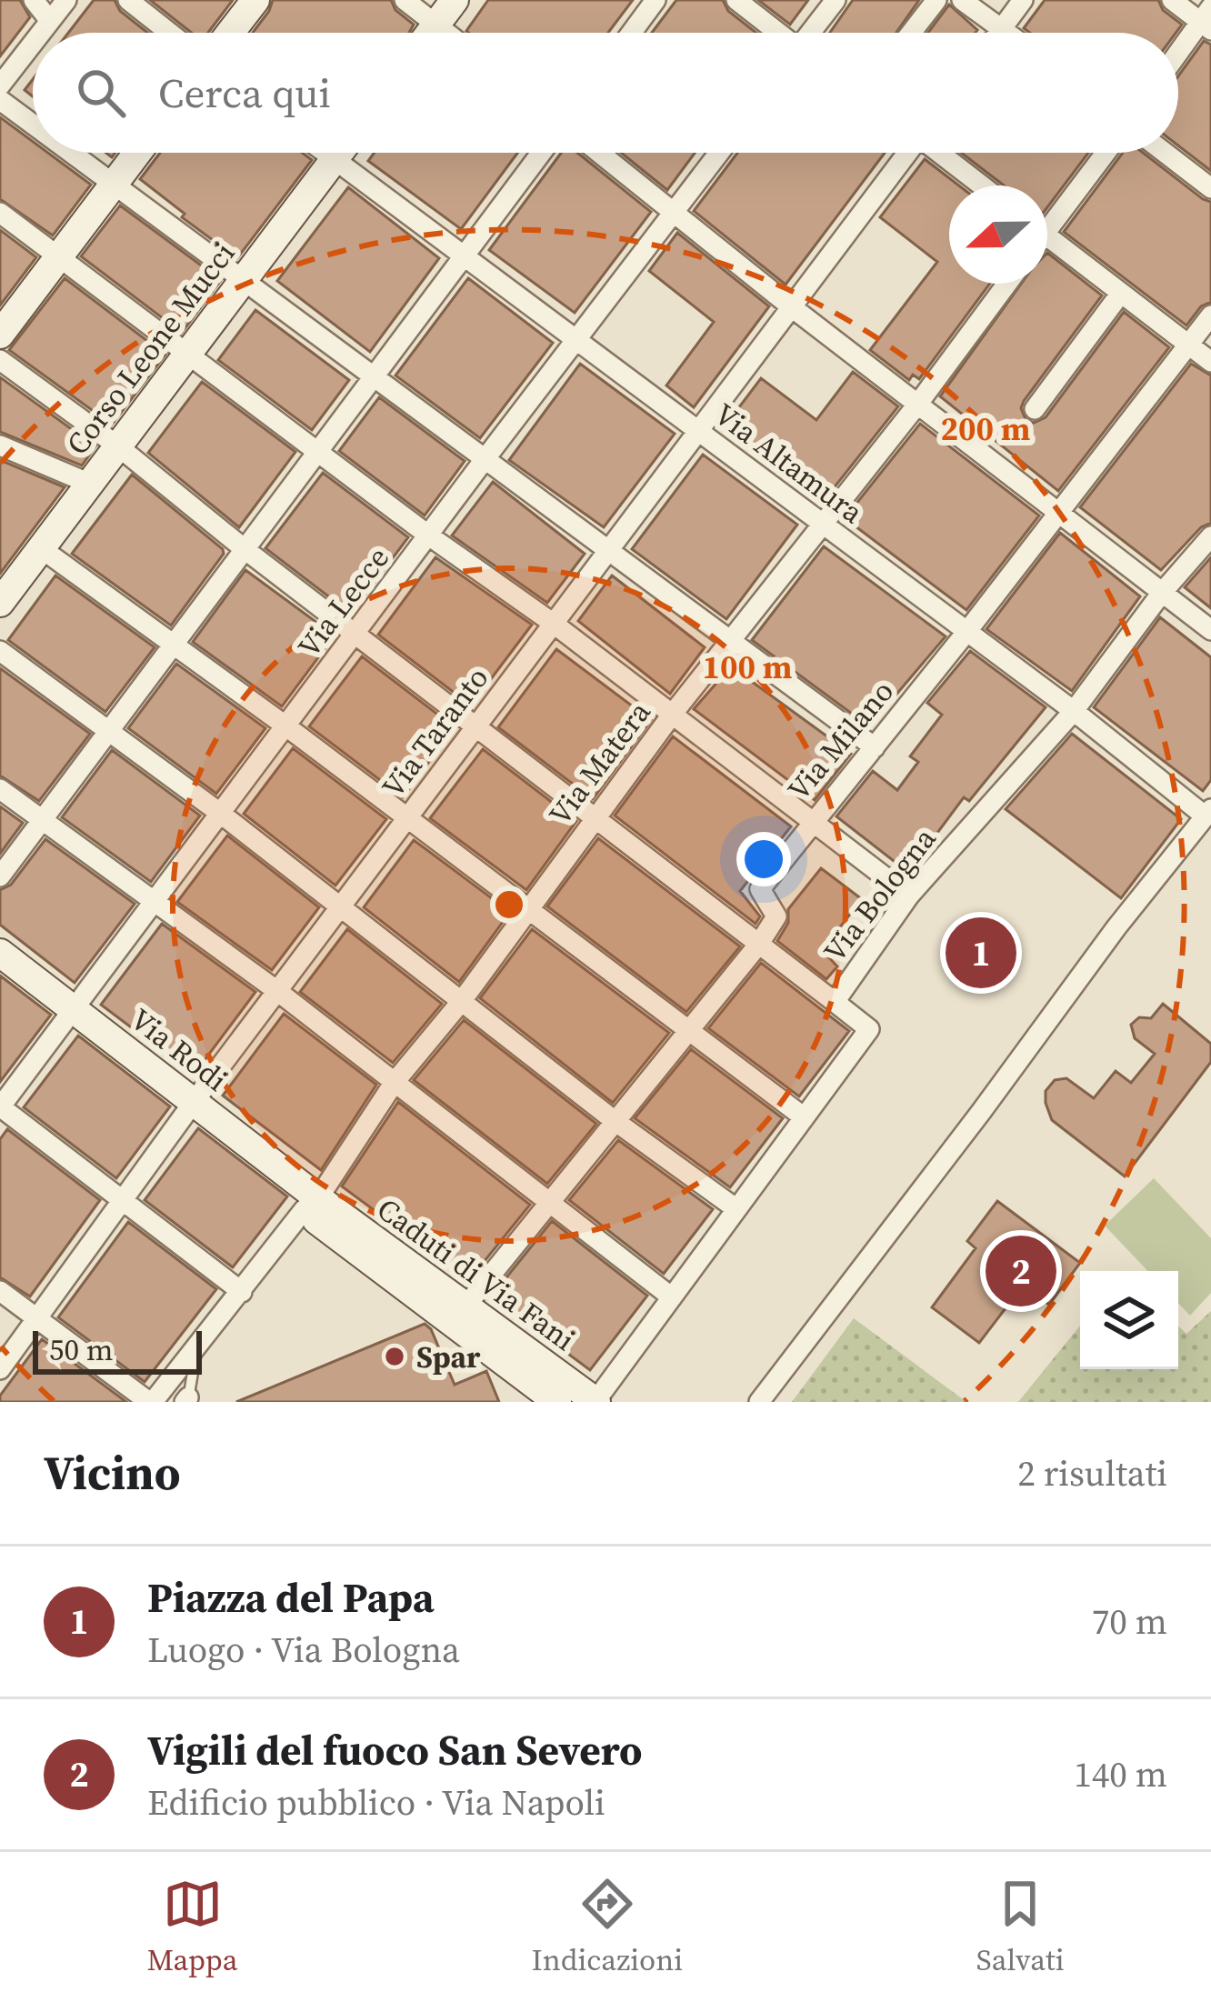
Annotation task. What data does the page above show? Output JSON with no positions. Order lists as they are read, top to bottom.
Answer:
{
  "streets": {
    "street": [
      "Corso Leone Mucci",
      "Via Altamura",
      "Via Lecce",
      "Via Taranto",
      "Via Milano",
      "Via Matera",
      "Via Bologna",
      "Via Rodi",
      "Caduti di Via Fani"
    ]
  },
  "crossings": [
    ["Corso Leone Mucci", "Via Altamura"],
    ["Via Altamura", "Via Lecce"],
    ["Via Altamura", "Via Taranto"],
    ["Via Altamura", "Via Milano"],
    ["Via Altamura", "Via Matera"],
    ["Via Altamura", "Via Bologna"],
    ["Via Lecce", "Via Rodi"],
    ["Via Taranto", "Via Rodi"],
    ["Via Matera", "Via Rodi"],
    ["Via Matera", "Caduti di Via Fani"],
    ["Via Bologna", "Caduti di Via Fani"],
    ["Via Rodi", "Caduti di Via Fani"]
  ],
  "places": ["Spar"],
  "scale_bar": "50 m",
  "north": "left",
  "page": {
    "search": "Cerca qui",
    "pins": ["1", "2"],
    "scale": "50 m",
    "heading": ["Vicino", "2 risultati"],
    "list": [
      {
        "mark": "1",
        "name": "Piazza del Papa",
        "note": "Luogo · Via Bologna",
        "value": "70 m"
      },
      {
        "mark": "2",
        "name": "Vigili del fuoco San Severo",
        "note": "Edificio pubblico · Via Napoli",
        "value": "140 m"
      }
    ],
    "nav": ["Mappa", "Indicazioni", "Salvati"]
  },
  "rings": ["200 m", "100 m"]
}
